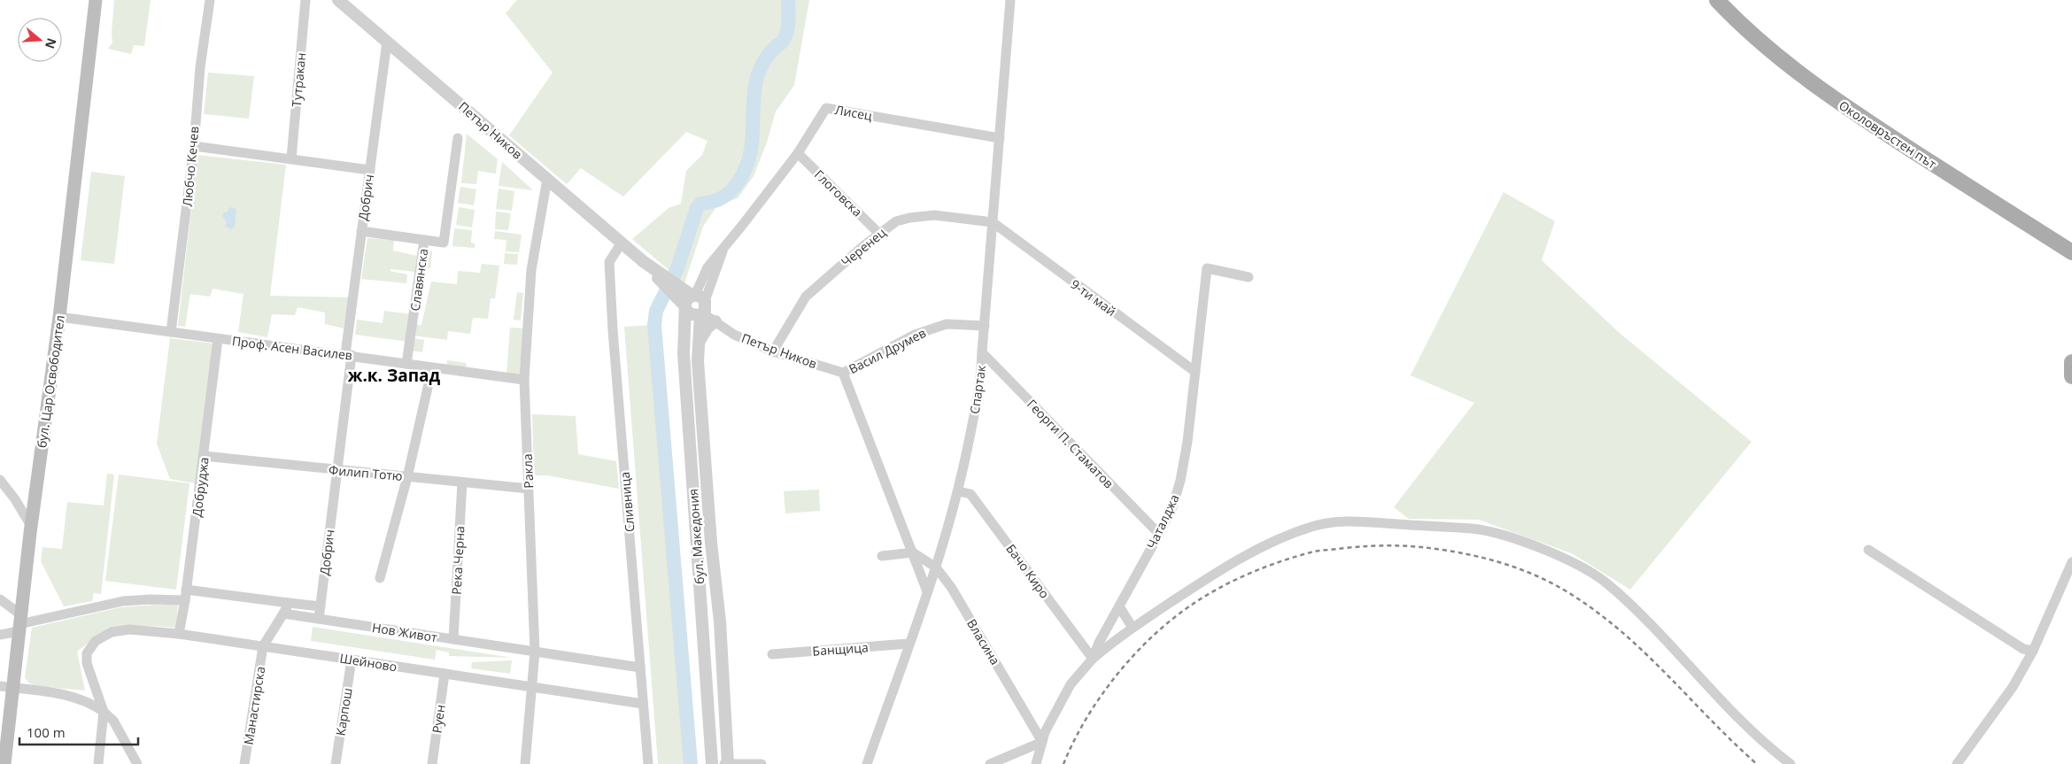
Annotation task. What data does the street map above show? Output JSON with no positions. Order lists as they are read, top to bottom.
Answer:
{
  "streets": {
    "main road": ["Околовръстен път", "бул. Цар Освободител"],
    "street": [
      "Тутракан",
      "Лисец",
      "Петър Ников",
      "Любчо Кечев",
      "Глоговска",
      "Добрич",
      "Черенец",
      "Славянска",
      "9-ти май",
      "Проф. Асен Василев",
      "Васил Друмев",
      "Спартак",
      "Георги П. Стаматов",
      "Ракла",
      "Филип Тотю",
      "Добруджа",
      "Сливница",
      "Чаталджа",
      "бул. Македония",
      "Река Черна",
      "Бачо Киро",
      "Нов Живот",
      "Власина",
      "Банщица",
      "Шейново",
      "Манастирска",
      "Карпош",
      "Руен"
    ]
  },
  "crossings": [
    ["Лисец", "Петър Ников"],
    ["Лисец", "Глоговска"],
    ["Лисец", "Спартак"],
    ["Лисец", "бул. Македония"],
    ["Петър Ников", "Добрич"],
    ["Петър Ников", "Черенец"],
    ["Петър Ников", "Васил Друмев"],
    ["Петър Ников", "Ракла"],
    ["Петър Ников", "Сливница"],
    ["Петър Ников", "бул. Македония"],
    ["Любчо Кечев", "Проф. Асен Василев"],
    ["Глоговска", "Черенец"],
    ["Добрич", "Проф. Асен Василев"],
    ["Добрич", "Филип Тотю"],
    ["Добрич", "Нов Живот"],
    ["Черенец", "9-ти май"],
    ["Черенец", "Спартак"],
    ["Славянска", "Проф. Асен Василев"],
    ["9-ти май", "Спартак"],
    ["9-ти май", "Чаталджа"],
    ["Проф. Асен Василев", "бул. Цар Освободител"],
    ["Проф. Асен Василев", "Ракла"],
    ["Проф. Асен Василев", "Добруджа"],
    ["Васил Друмев", "Спартак"],
    ["Спартак", "Георги П. Стаматов"],
    ["Спартак", "Бачо Киро"],
    ["Спартак", "Власина"],
    ["Спартак", "Банщица"],
    ["Георги П. Стаматов", "Чаталджа"],
    ["Ракла", "Филип Тотю"],
    ["Ракла", "Нов Живот"],
    ["Ракла", "Шейново"],
    ["Филип Тотю", "Добруджа"],
    ["Филип Тотю", "Река Черна"],
    ["Добруджа", "Шейново"],
    ["Сливница", "Нов Живот"],
    ["Сливница", "Шейново"],
    ["Чаталджа", "Бачо Киро"],
    ["Чаталджа", "Власина"],
    ["Река Черна", "Нов Живот"],
    ["Шейново", "Манастирска"],
    ["Шейново", "Карпош"],
    ["Шейново", "Руен"]
  ],
  "districts": ["ж.к. Запад"],
  "scale_bar": "100 m",
  "north": "right"
}
